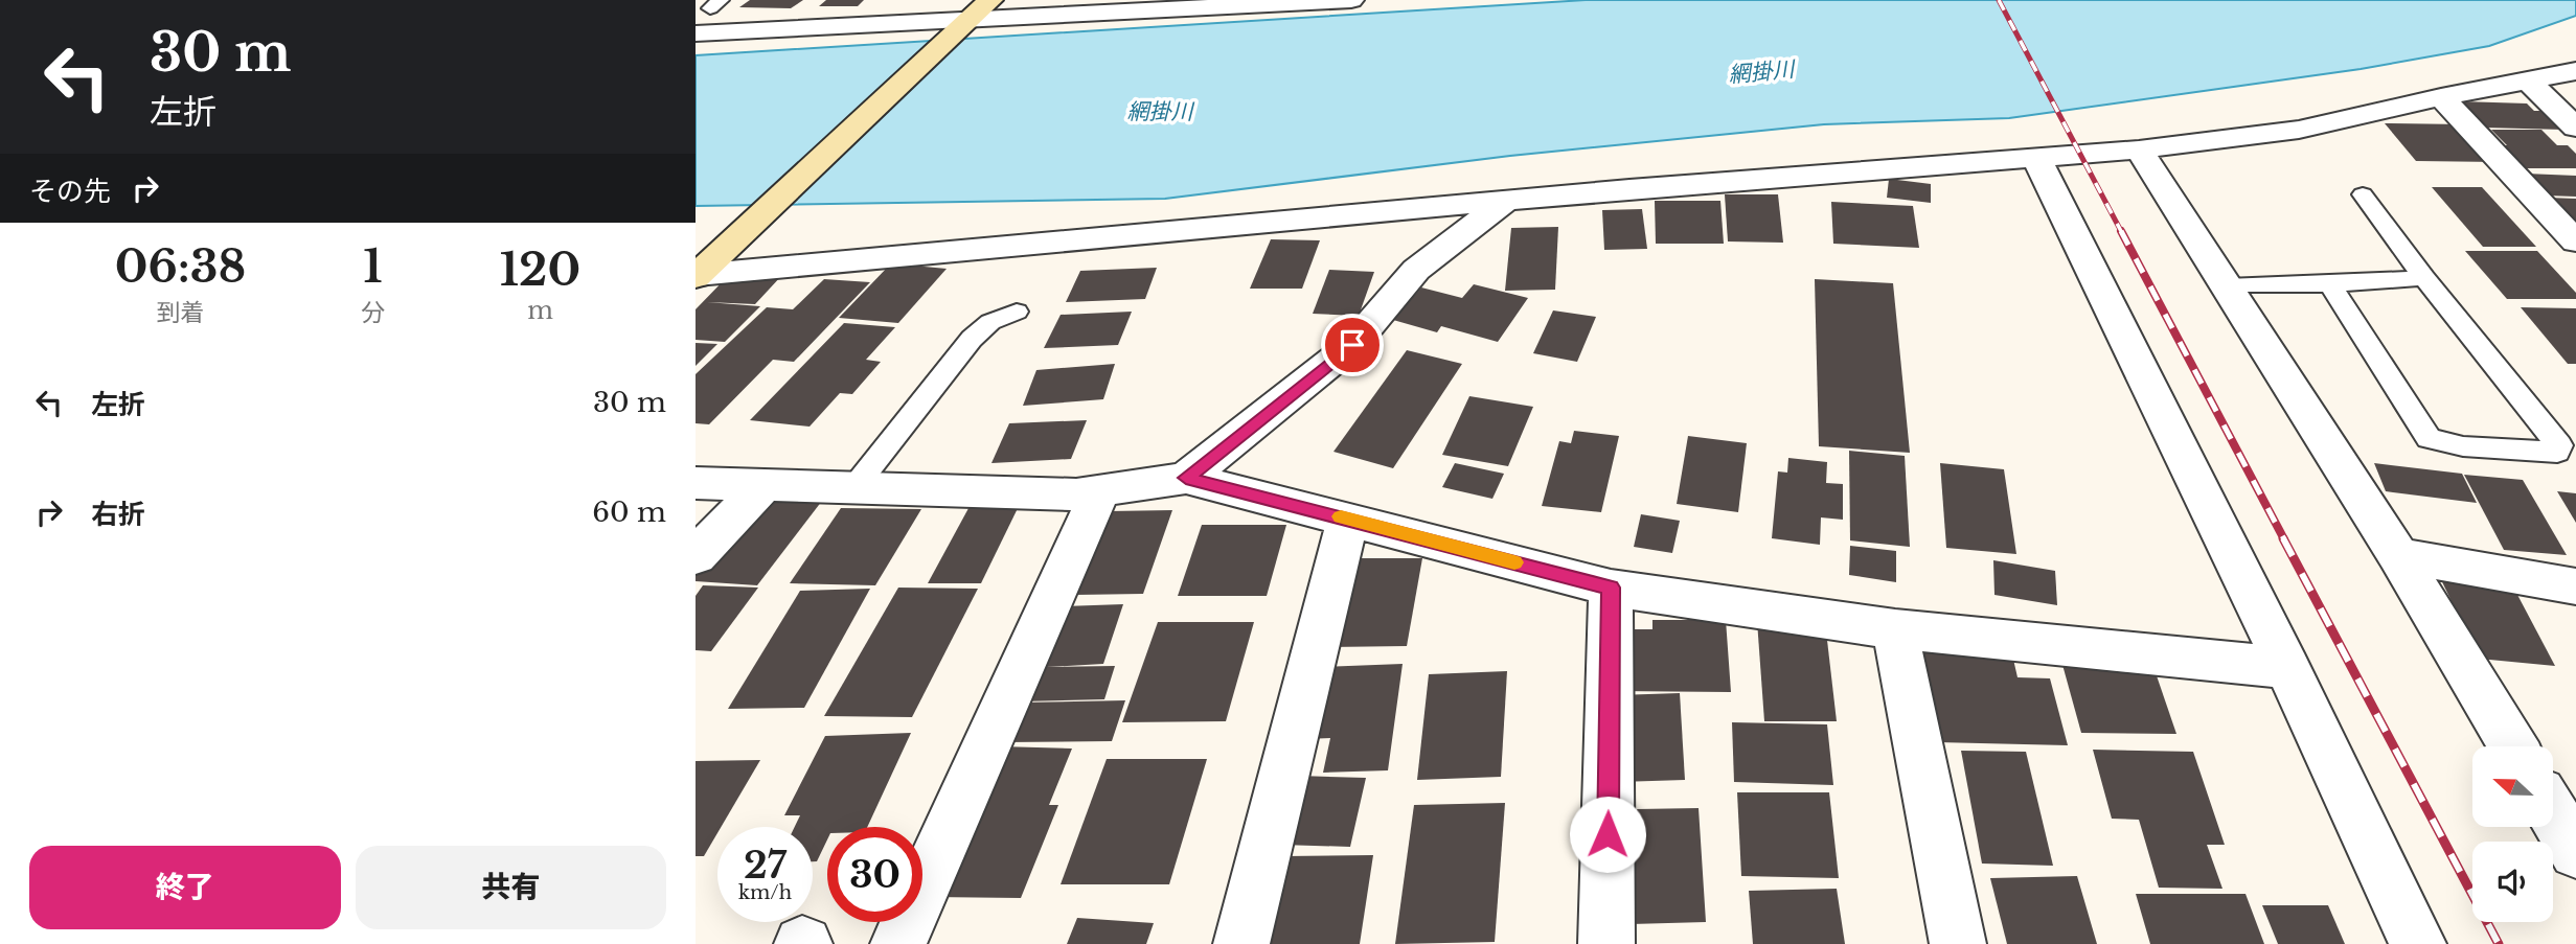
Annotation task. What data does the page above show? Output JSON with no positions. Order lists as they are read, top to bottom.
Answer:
{
  "water": ["網掛川"],
  "north": "left",
  "page": {
    "turn": ["30 m", "左折"],
    "then": "その先",
    "eta": [
      "06:38",
      "到着",
      "1",
      "分",
      "120",
      "m"
    ],
    "list": [
      {
        "name": "左折",
        "value": "30 m"
      },
      {
        "name": "右折",
        "value": "60 m"
      }
    ],
    "speed": "27 km/h",
    "limit": "30",
    "buttons": ["終了", "共有"]
  }
}
